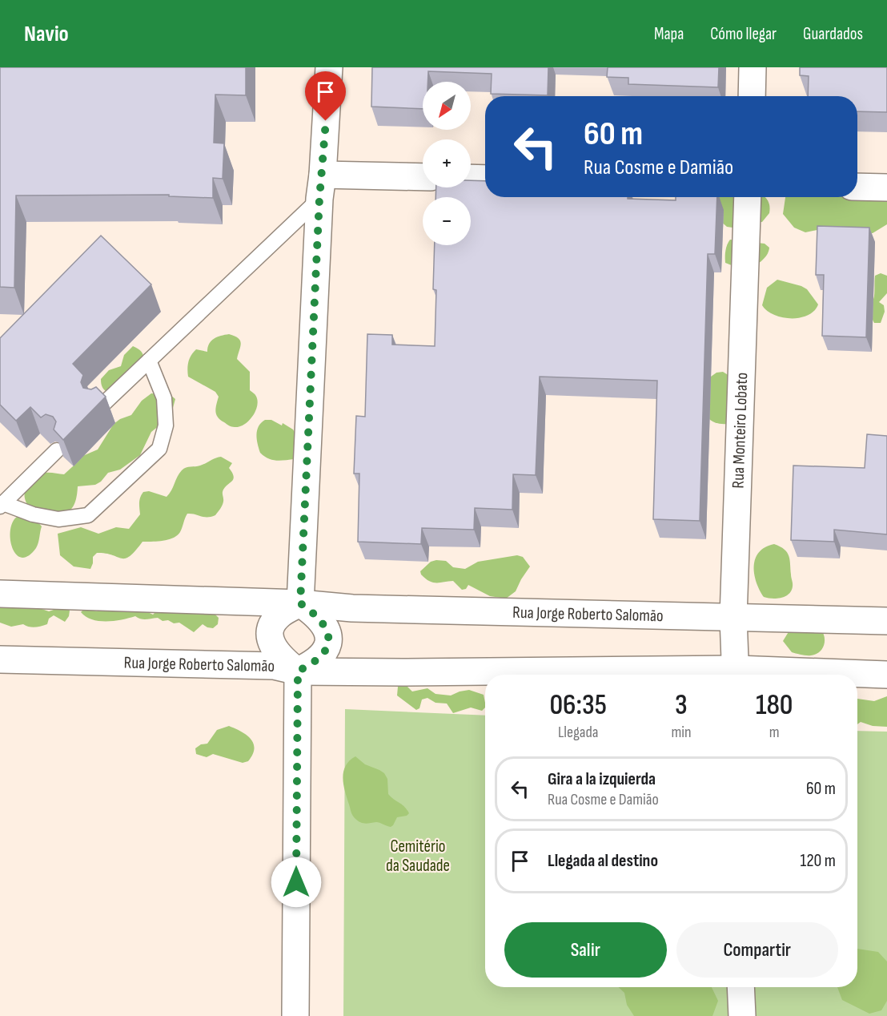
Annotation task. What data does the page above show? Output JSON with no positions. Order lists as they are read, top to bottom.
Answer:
{
  "streets": {
    "street": ["Rua Monteiro Lobato", "Rua Jorge Roberto Salomão"]
  },
  "crossings": [
    ["Rua Monteiro Lobato", "Rua Jorge Roberto Salomão"]
  ],
  "parks": ["Cemitério da Saudade"],
  "north": "bottom left",
  "page": {
    "header": "Navio",
    "nav": ["Mapa", "Cómo llegar", "Guardados"],
    "map_buttons": ["+", "−"],
    "turn": ["60 m", "Rua Cosme e Damião"],
    "eta": [
      "06:35",
      "Llegada",
      "3",
      "min",
      "180",
      "m"
    ],
    "list": [
      {
        "name": "Gira a la izquierda",
        "note": "Rua Cosme e Damião",
        "value": "60 m"
      },
      {
        "name": "Llegada al destino",
        "value": "120 m"
      }
    ],
    "buttons": ["Salir", "Compartir"]
  }
}
